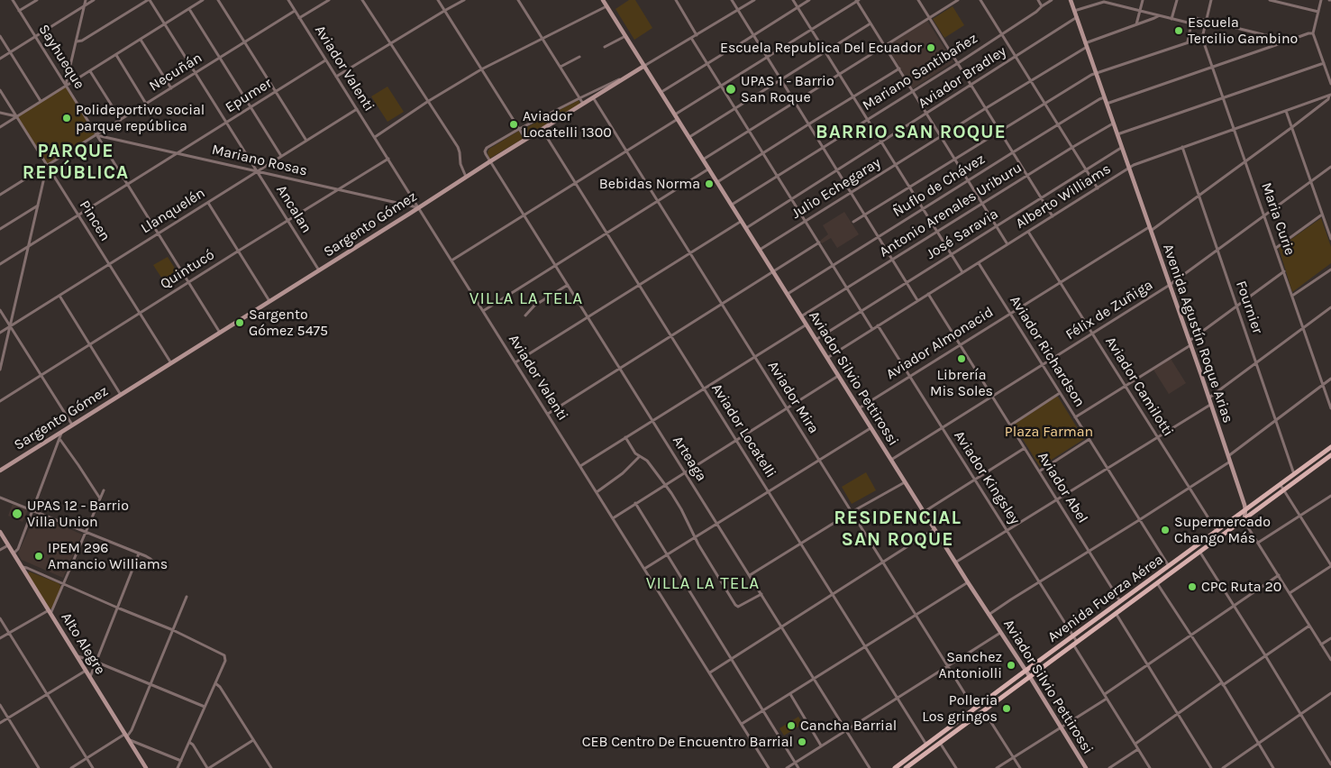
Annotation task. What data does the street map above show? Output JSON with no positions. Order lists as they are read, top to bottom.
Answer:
{
  "streets": {
    "main road": [
      "Sargento Gómez",
      "Avenida Agustín Roque Arias",
      "Aviador Silvio Pettirossi",
      "Avenida Fuerza Aérea",
      "Alto Alegre"
    ],
    "street": [
      "Sayhueque",
      "Aviador Valenti",
      "Necuñán",
      "Mariano Santibañez",
      "Aviador Bradley",
      "Epumer",
      "Mariano Rosas",
      "Ñuflo de Chávez",
      "Julio Echegaray",
      "Alberto Williams",
      "Ancalan",
      "Antonio Arenales Uriburu",
      "Llanquelén",
      "Maria Curie",
      "Pincen",
      "José Saravia",
      "Quintucó",
      "Fournier",
      "Félix de Zuñiga",
      "Aviador Almonacid",
      "Aviador Richardson",
      "Aviador Camilotti",
      "Aviador Mira",
      "Aviador Locatelli",
      "Arteaga",
      "Aviador Kingsley",
      "Aviador Abel"
    ]
  },
  "crossings": [
    ["Sayhueque", "Necuñán"],
    ["Sayhueque", "Epumer"],
    ["Sayhueque", "Mariano Rosas"],
    ["Sayhueque", "Llanquelén"],
    ["Sayhueque", "Sargento Gómez"],
    ["Sayhueque", "Quintucó"],
    ["Aviador Valenti", "Necuñán"],
    ["Aviador Valenti", "Epumer"],
    ["Aviador Valenti", "Mariano Rosas"],
    ["Aviador Valenti", "Llanquelén"],
    ["Aviador Valenti", "Sargento Gómez"],
    ["Aviador Valenti", "Quintucó"],
    ["Necuñán", "Mariano Rosas"],
    ["Necuñán", "Ancalan"],
    ["Necuñán", "Pincen"],
    ["Mariano Santibañez", "Aviador Silvio Pettirossi"],
    ["Aviador Bradley", "Avenida Agustín Roque Arias"],
    ["Aviador Bradley", "Aviador Silvio Pettirossi"],
    ["Epumer", "Mariano Rosas"],
    ["Epumer", "Ancalan"],
    ["Epumer", "Pincen"],
    ["Mariano Rosas", "Ancalan"],
    ["Mariano Rosas", "Llanquelén"],
    ["Mariano Rosas", "Sargento Gómez"],
    ["Mariano Rosas", "Quintucó"],
    ["Ñuflo de Chávez", "Avenida Agustín Roque Arias"],
    ["Ñuflo de Chávez", "Aviador Silvio Pettirossi"],
    ["Julio Echegaray", "Avenida Agustín Roque Arias"],
    ["Julio Echegaray", "Aviador Silvio Pettirossi"],
    ["Alberto Williams", "Maria Curie"],
    ["Alberto Williams", "Fournier"],
    ["Alberto Williams", "Avenida Agustín Roque Arias"],
    ["Alberto Williams", "Aviador Almonacid"],
    ["Alberto Williams", "Aviador Richardson"],
    ["Alberto Williams", "Aviador Silvio Pettirossi"],
    ["Alberto Williams", "Aviador Camilotti"],
    ["Alberto Williams", "Aviador Kingsley"],
    ["Alberto Williams", "Aviador Abel"],
    ["Ancalan", "Llanquelén"],
    ["Ancalan", "Sargento Gómez"],
    ["Ancalan", "Quintucó"],
    ["Antonio Arenales Uriburu", "Avenida Agustín Roque Arias"],
    ["Antonio Arenales Uriburu", "Aviador Silvio Pettirossi"],
    ["Llanquelén", "Pincen"],
    ["Maria Curie", "Félix de Zuñiga"],
    ["Maria Curie", "Aviador Almonacid"],
    ["Pincen", "Sargento Gómez"],
    ["Pincen", "Quintucó"],
    ["Sargento Gómez", "Aviador Silvio Pettirossi"],
    ["Sargento Gómez", "Aviador Mira"],
    ["Sargento Gómez", "Aviador Locatelli"],
    ["Sargento Gómez", "Arteaga"],
    ["José Saravia", "Avenida Agustín Roque Arias"],
    ["José Saravia", "Aviador Silvio Pettirossi"],
    ["Fournier", "Félix de Zuñiga"],
    ["Fournier", "Aviador Almonacid"],
    ["Fournier", "Avenida Fuerza Aérea"],
    ["Félix de Zuñiga", "Avenida Agustín Roque Arias"],
    ["Félix de Zuñiga", "Aviador Richardson"],
    ["Félix de Zuñiga", "Aviador Silvio Pettirossi"],
    ["Félix de Zuñiga", "Aviador Camilotti"],
    ["Félix de Zuñiga", "Aviador Kingsley"],
    ["Félix de Zuñiga", "Aviador Abel"],
    ["Avenida Agustín Roque Arias", "Aviador Almonacid"],
    ["Avenida Agustín Roque Arias", "Avenida Fuerza Aérea"],
    ["Aviador Almonacid", "Aviador Richardson"],
    ["Aviador Almonacid", "Aviador Silvio Pettirossi"],
    ["Aviador Almonacid", "Aviador Camilotti"],
    ["Aviador Almonacid", "Aviador Kingsley"],
    ["Aviador Almonacid", "Aviador Abel"],
    ["Aviador Richardson", "Avenida Fuerza Aérea"],
    ["Aviador Silvio Pettirossi", "Avenida Fuerza Aérea"],
    ["Aviador Camilotti", "Avenida Fuerza Aérea"],
    ["Aviador Mira", "Avenida Fuerza Aérea"],
    ["Aviador Locatelli", "Avenida Fuerza Aérea"],
    ["Aviador Kingsley", "Avenida Fuerza Aérea"],
    ["Aviador Abel", "Avenida Fuerza Aérea"]
  ],
  "districts": [
    "BARRIO SAN ROQUE",
    "PARQUE REPÚBLICA",
    "VILLA LA TELA",
    "RESIDENCIAL SAN ROQUE",
    "VILLA LA TELA"
  ],
  "parks": ["Plaza Farman"],
  "places": [
    "Escuela Tercilio Gambino",
    "Escuela Republica Del Ecuador",
    "UPAS 1 - Barrio San Roque",
    "Polideportivo social parque república",
    "Aviador Locatelli 1300",
    "Bebidas Norma",
    "Sargento Gómez 5475",
    "Librería Mis Soles",
    "UPAS 12 - Barrio Villa Union",
    "Supermercado Chango Más",
    "IPEM 296 Amancio Williams",
    "CPC Ruta 20",
    "Sanchez Antoniolli",
    "Polleria Los gringos",
    "Cancha Barrial",
    "CEB Centro De Encuentro Barrial"
  ]
}
